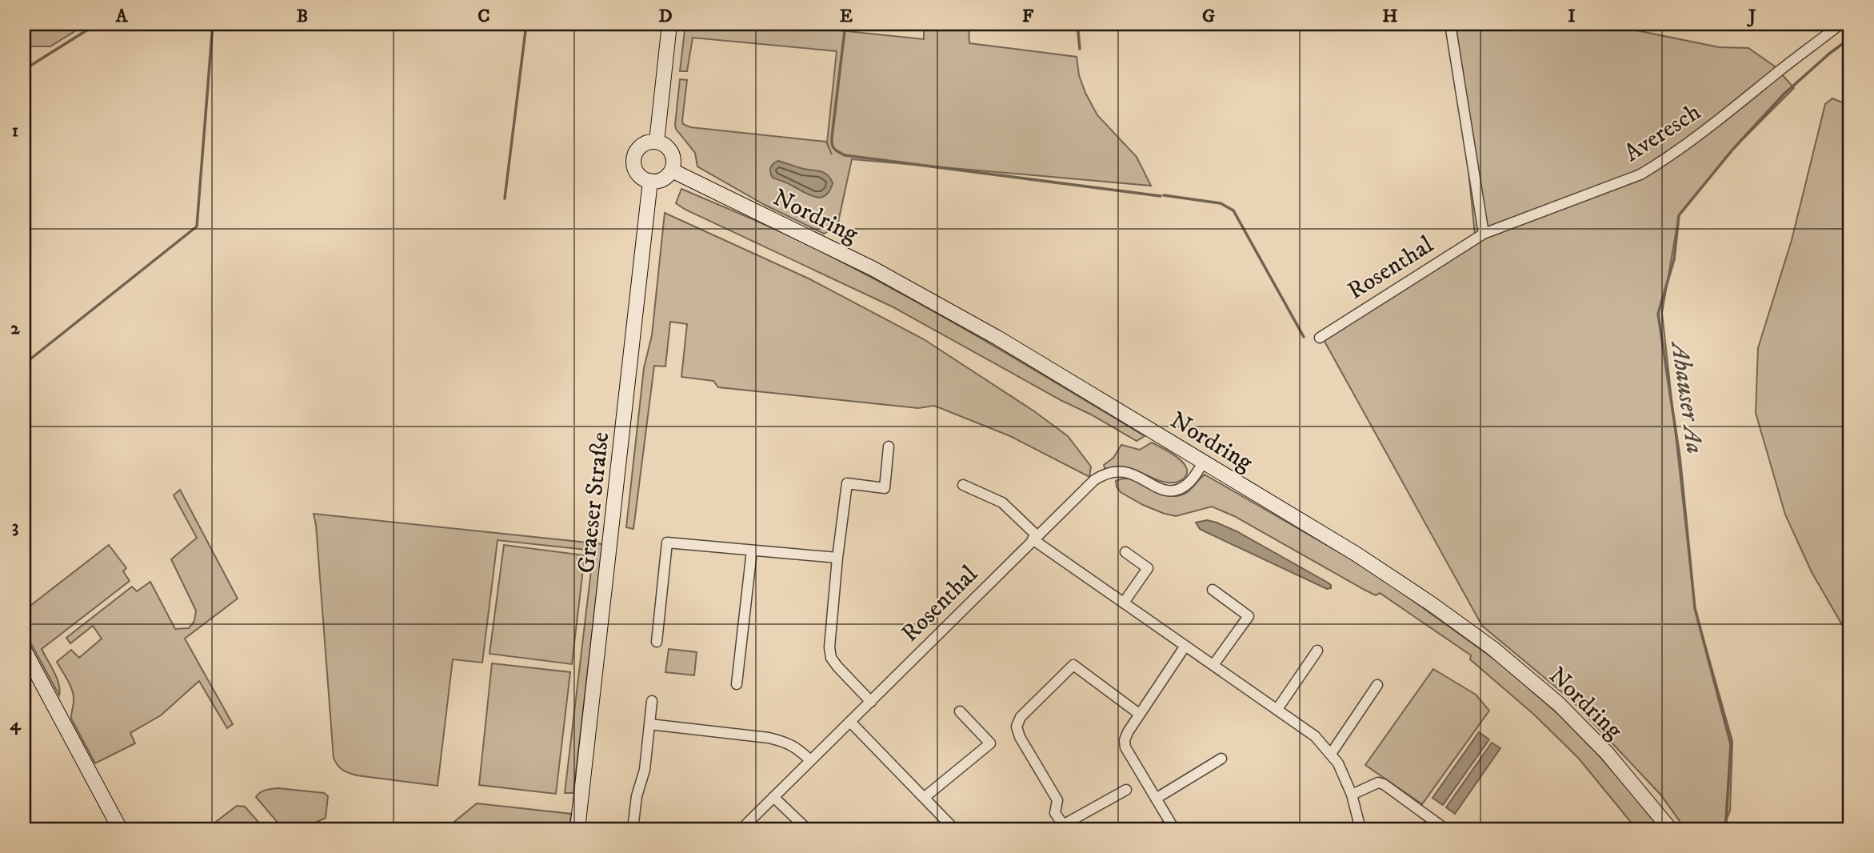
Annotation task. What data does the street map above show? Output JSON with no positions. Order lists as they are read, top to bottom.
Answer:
{
  "streets": {
    "main road": ["Nordring", "Graeser Straße"],
    "street": ["Averesch", "Rosenthal"]
  },
  "crossings": [
    ["Averesch", "Rosenthal"],
    ["Nordring", "Rosenthal"],
    ["Nordring", "Graeser Straße"]
  ],
  "water": ["Ahauser Aa"],
  "grid": {
    "columns": [
      "A",
      "B",
      "C",
      "D",
      "E",
      "F",
      "G",
      "H",
      "I",
      "J"
    ],
    "rows": [
      "1",
      "2",
      "3",
      "4"
    ]
  }
}
